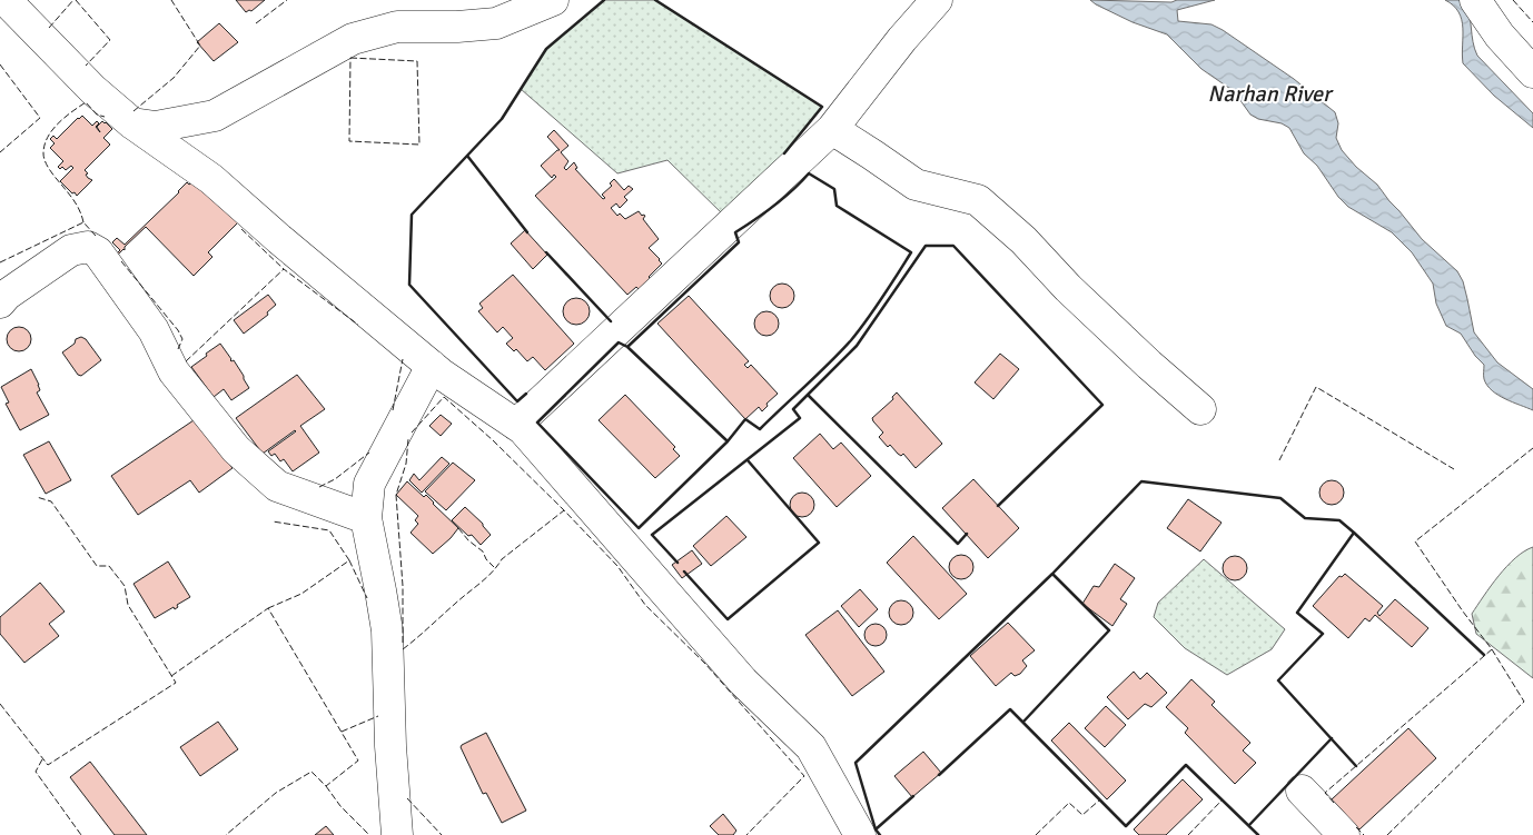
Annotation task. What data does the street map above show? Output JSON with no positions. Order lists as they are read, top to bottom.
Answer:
{
  "water": ["Narhan River"]
}
